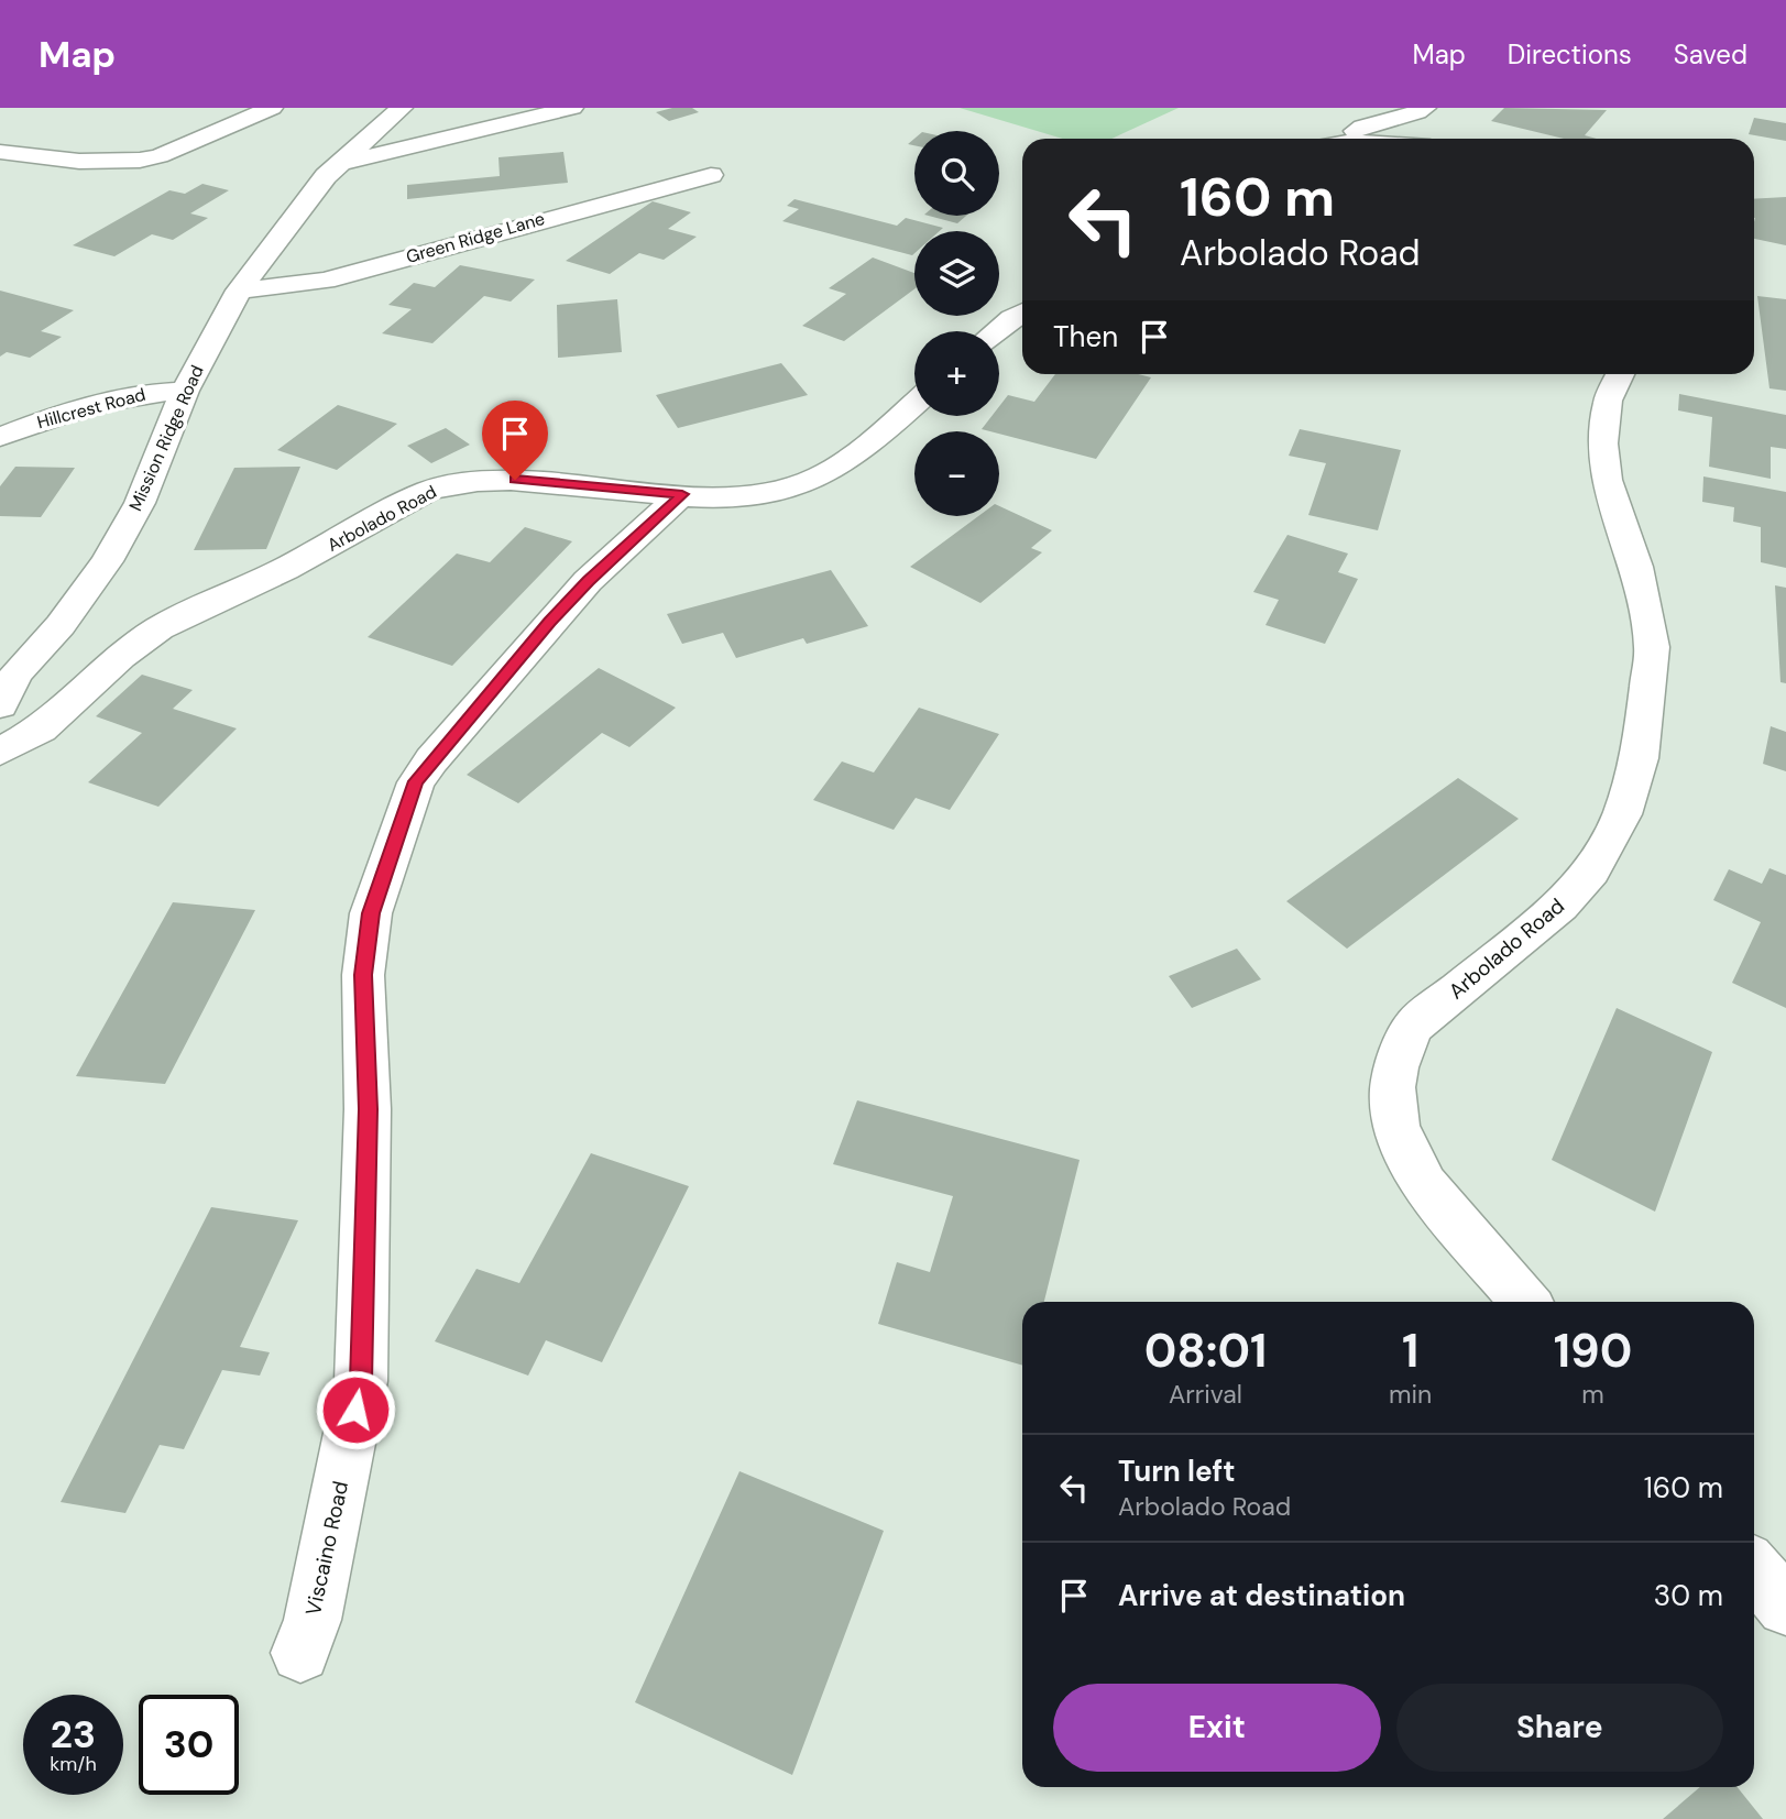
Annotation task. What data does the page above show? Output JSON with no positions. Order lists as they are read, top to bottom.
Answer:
{
  "streets": {
    "street": [
      "Green Ridge Lane",
      "Hillcrest Road",
      "Mission Ridge Road",
      "Arbolado Road",
      "Viscaino Road"
    ]
  },
  "crossings": [
    ["Green Ridge Lane", "Mission Ridge Road"],
    ["Hillcrest Road", "Mission Ridge Road"],
    ["Arbolado Road", "Viscaino Road"]
  ],
  "page": {
    "header": "Map",
    "nav": ["Map", "Directions", "Saved"],
    "map_buttons": ["+", "−"],
    "turn": ["160 m", "Arbolado Road"],
    "then": "Then",
    "eta": [
      "08:01",
      "Arrival",
      "1",
      "min",
      "190",
      "m"
    ],
    "list": [
      {
        "name": "Turn left",
        "note": "Arbolado Road",
        "value": "160 m"
      },
      {
        "name": "Arrive at destination",
        "value": "30 m"
      }
    ],
    "buttons": ["Exit", "Share"],
    "speed": "23 km/h",
    "limit": "30"
  }
}
